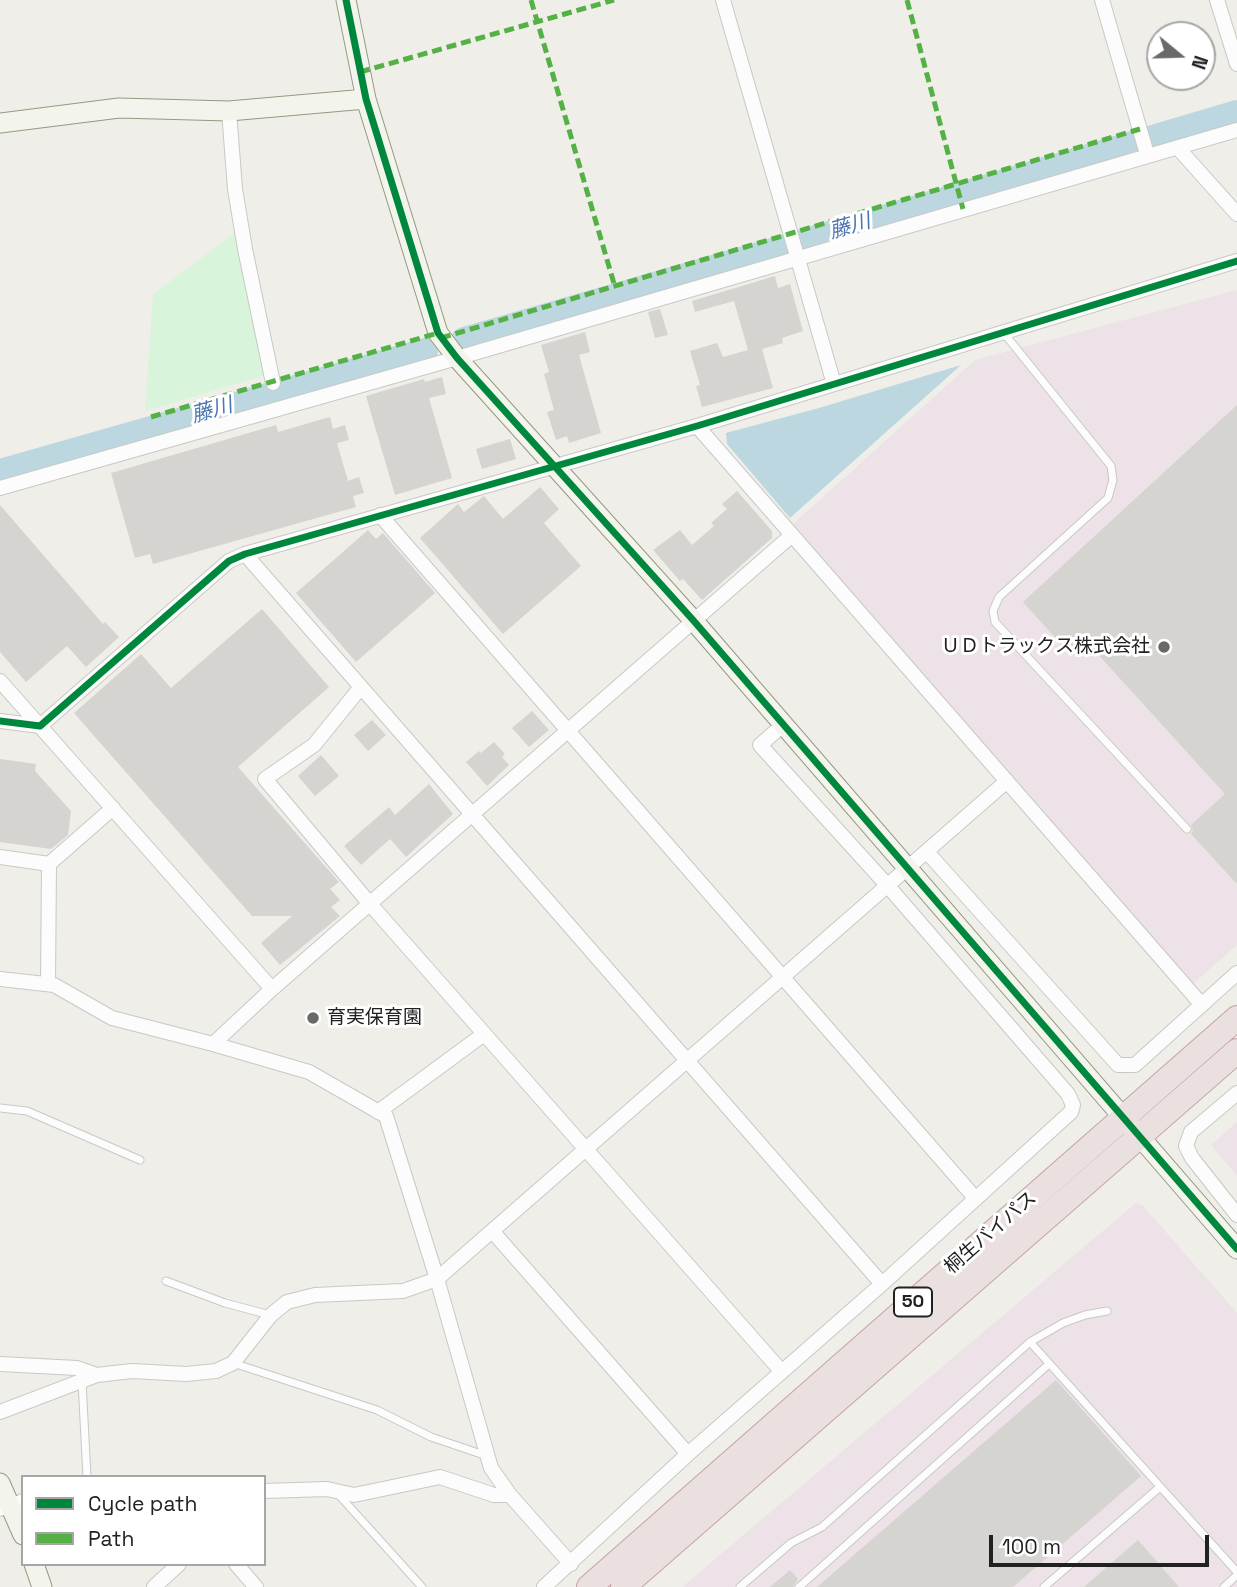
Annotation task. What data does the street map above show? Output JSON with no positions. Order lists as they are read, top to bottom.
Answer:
{
  "streets": {
    "highway": ["桐生バイパス", "50"]
  },
  "water": ["藤川"],
  "places": ["ＵＤトラックス株式会社", "育実保育園"],
  "legend": ["Cycle path", "Path"],
  "scale_bar": "100 m",
  "north": "right"
}
